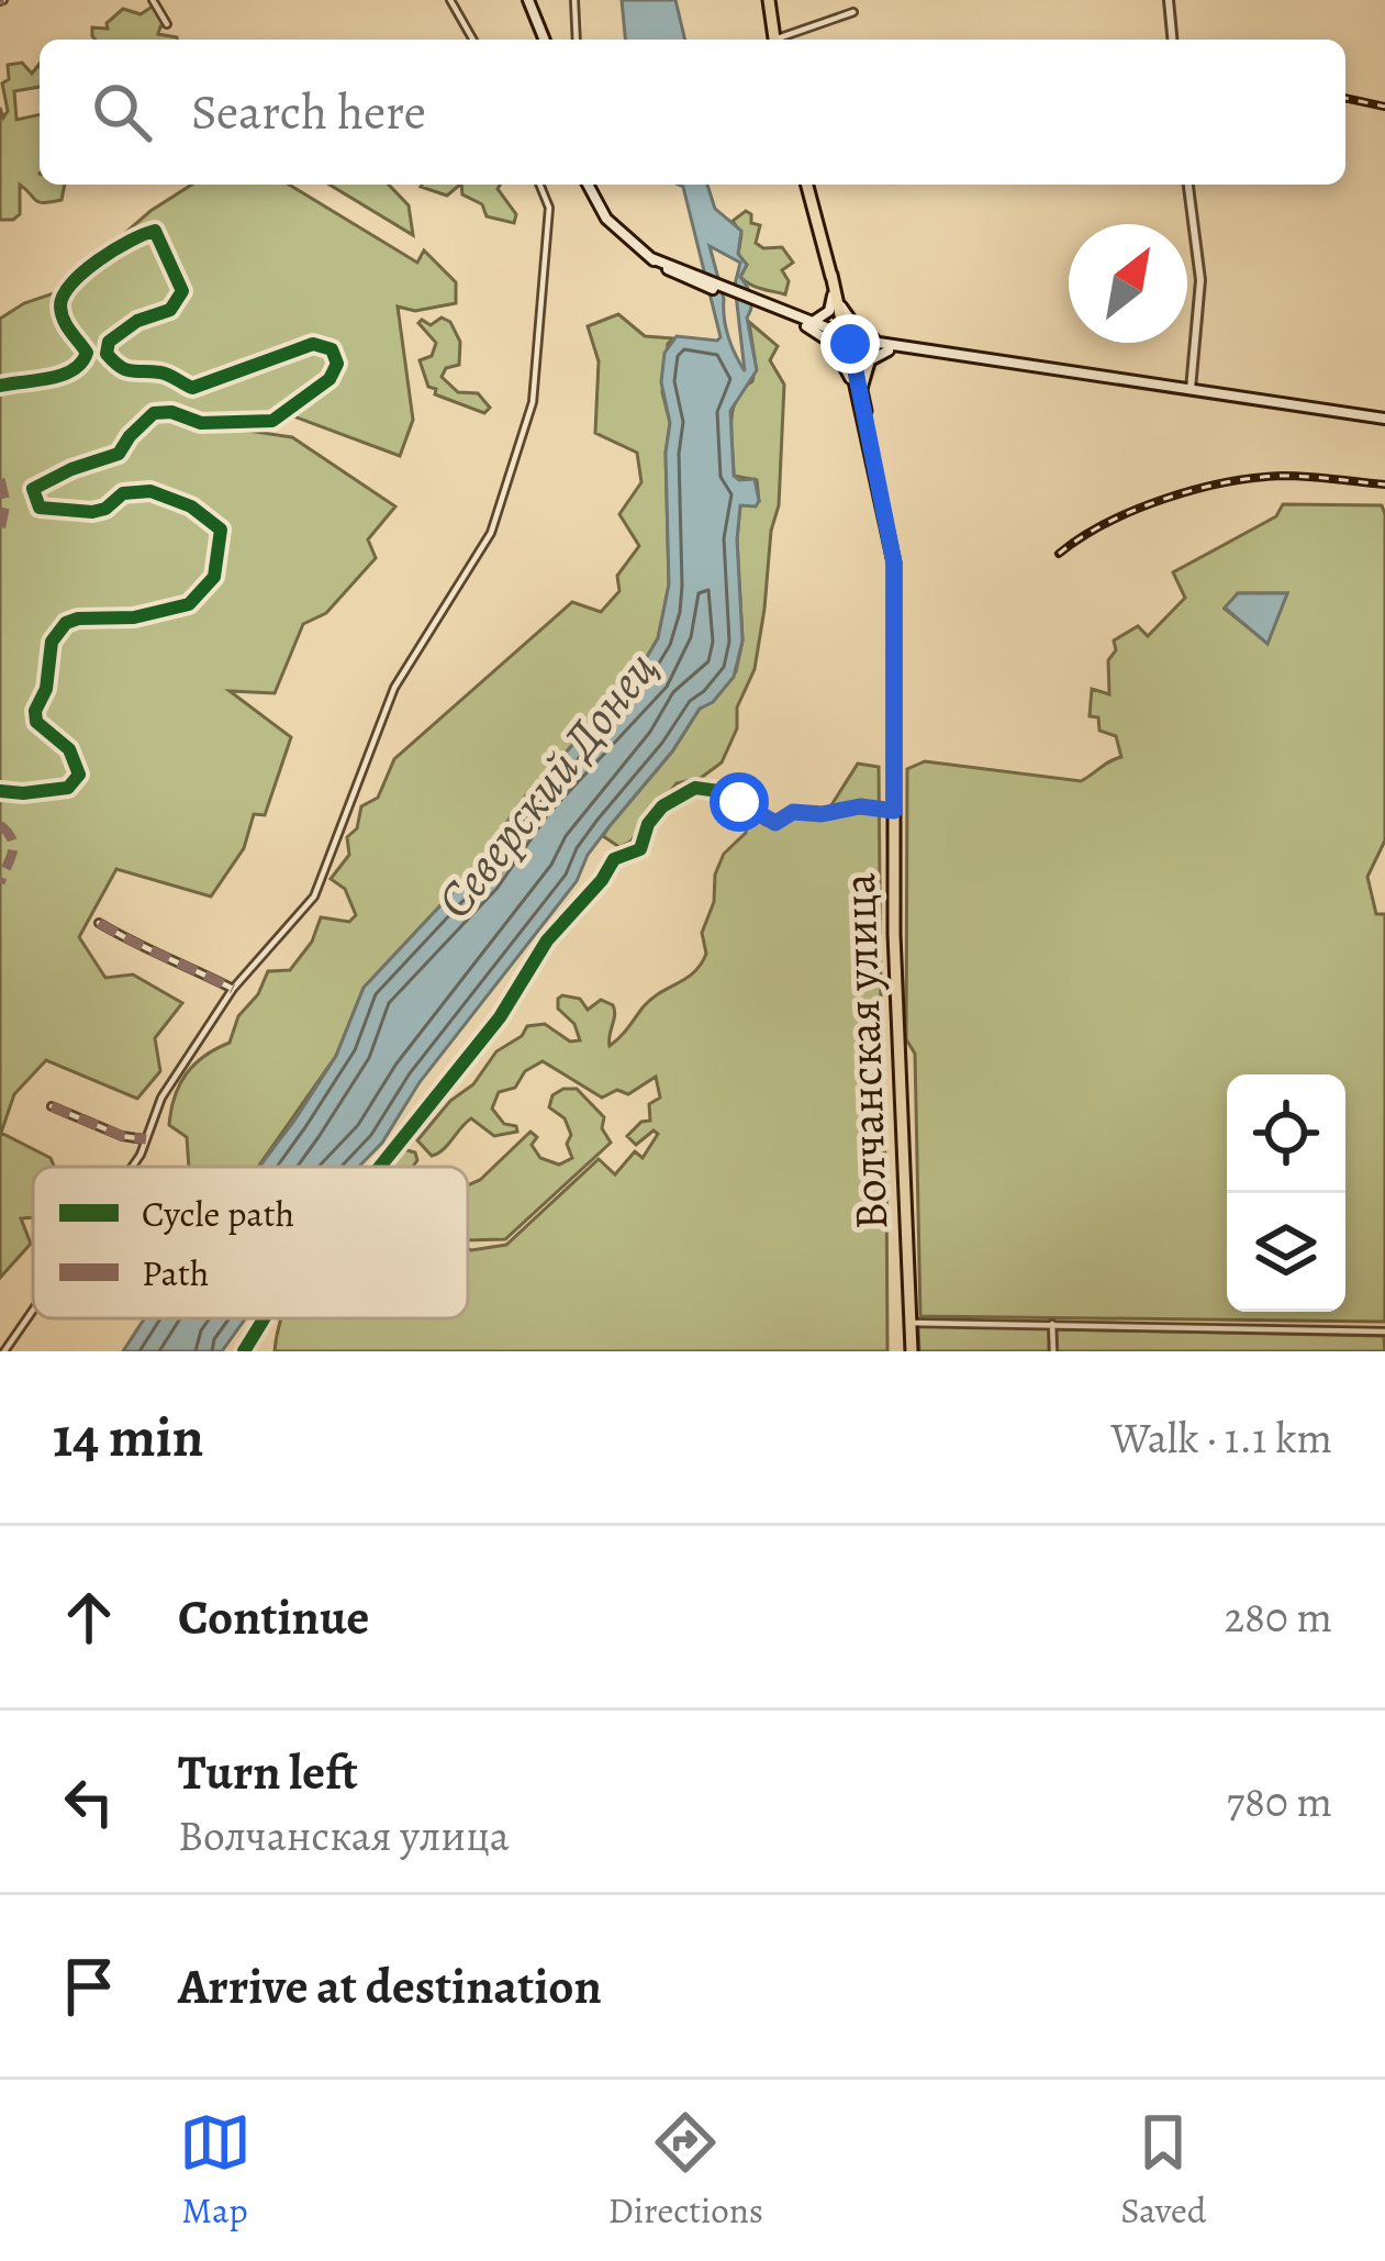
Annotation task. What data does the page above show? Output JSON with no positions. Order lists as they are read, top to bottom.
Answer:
{
  "streets": {
    "main road": ["Волчанская улица"]
  },
  "water": ["Северский Донец"],
  "legend": ["Cycle path", "Path"],
  "north": "top right",
  "page": {
    "search": "Search here",
    "heading": ["14 min", "Walk · 1.1 km"],
    "list": [
      ["Continue", "280 m"],
      ["Turn left", "Волчанская улица", "780 m"],
      "Arrive at destination"
    ],
    "nav": ["Map", "Directions", "Saved"]
  }
}
